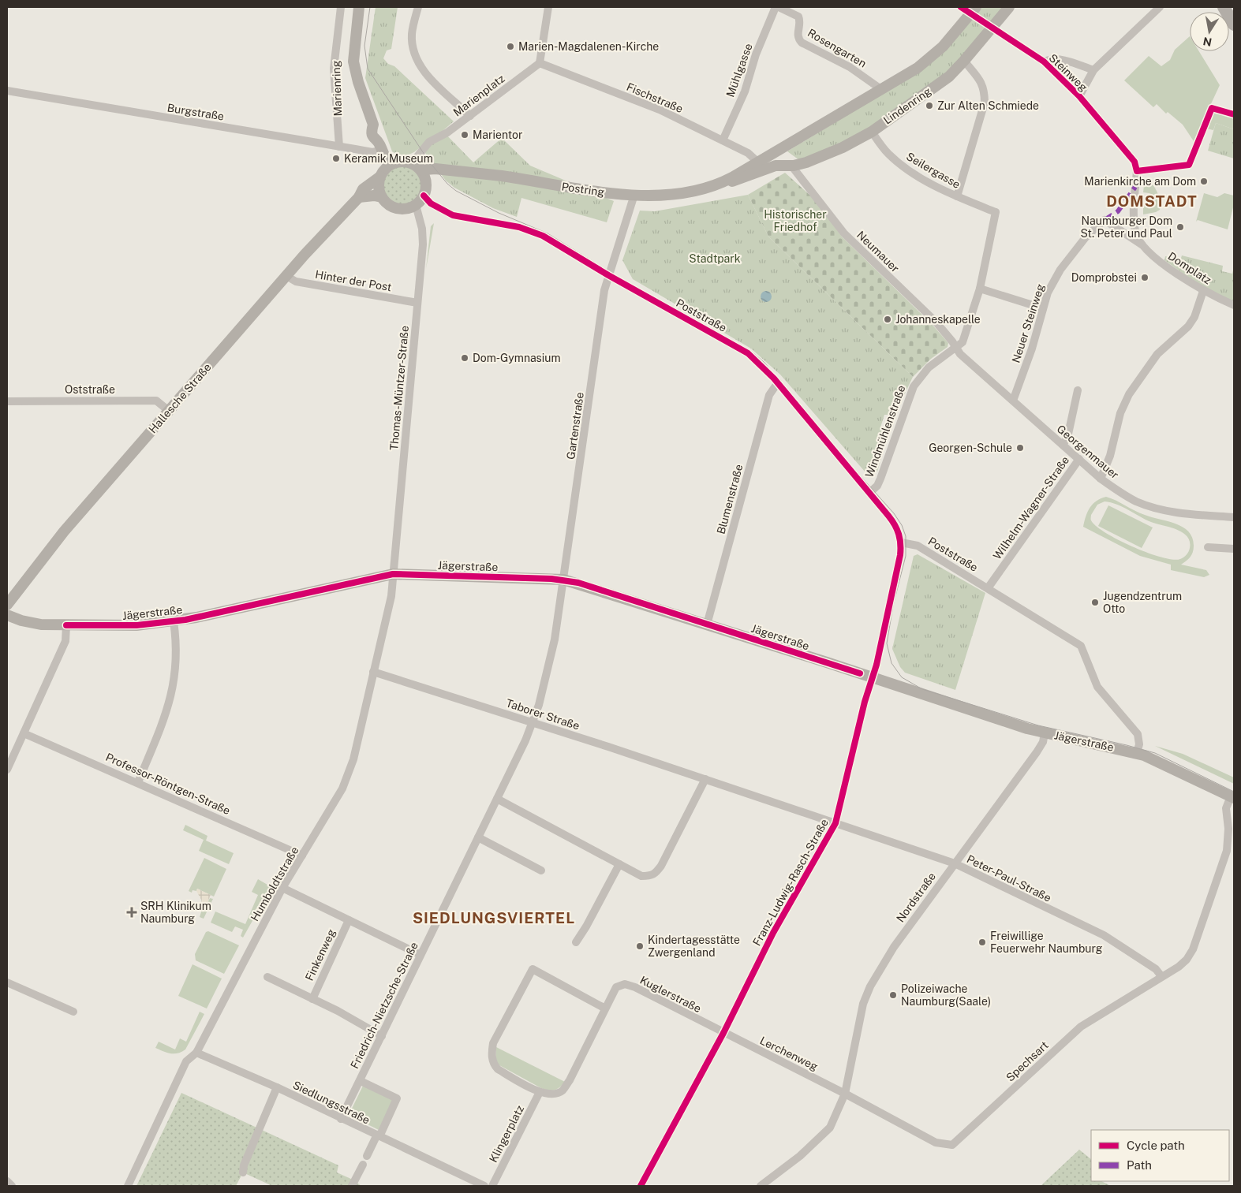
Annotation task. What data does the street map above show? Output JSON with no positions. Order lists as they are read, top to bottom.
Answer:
{
  "streets": {
    "main road": [
      "Marienring",
      "Lindenring",
      "Postring",
      "Hallesche Straße",
      "Jägerstraße"
    ],
    "street": [
      "Rosengarten",
      "Mühlgasse",
      "Steinweg",
      "Marienplatz",
      "Fischstraße",
      "Burgstraße",
      "Seilergasse",
      "Neumauer",
      "Domplatz",
      "Hinter der Post",
      "Poststraße",
      "Neuer Steinweg",
      "Thomas-Müntzer-Straße",
      "Oststraße",
      "Gartenstraße",
      "Windmühlenstraße",
      "Georgenmauer",
      "Blumenstraße",
      "Wilhelm-Wagner-Straße",
      "Taborer Straße",
      "Professor-Röntgen-Straße",
      "Peter-Paul-Straße",
      "Franz-Ludwig-Rasch-Straße",
      "Humboldtstraße",
      "Nordstraße",
      "Finkenweg",
      "Kuglerstraße",
      "Friedrich-Nietzsche-Straße",
      "Lerchenweg",
      "Spechsart",
      "Siedlungsstraße",
      "Klingerplatz"
    ]
  },
  "crossings": [
    ["Rosengarten", "Mühlgasse"],
    ["Rosengarten", "Lindenring"],
    ["Mühlgasse", "Fischstraße"],
    ["Steinweg", "Lindenring"],
    ["Steinweg", "Domplatz"],
    ["Marienring", "Marienplatz"],
    ["Marienring", "Burgstraße"],
    ["Marienring", "Postring"],
    ["Marienring", "Poststraße"],
    ["Marienring", "Thomas-Müntzer-Straße"],
    ["Marienring", "Hallesche Straße"],
    ["Marienplatz", "Fischstraße"],
    ["Marienplatz", "Postring"],
    ["Marienplatz", "Poststraße"],
    ["Marienplatz", "Thomas-Müntzer-Straße"],
    ["Marienplatz", "Hallesche Straße"],
    ["Fischstraße", "Lindenring"],
    ["Lindenring", "Seilergasse"],
    ["Lindenring", "Postring"],
    ["Lindenring", "Neumauer"],
    ["Seilergasse", "Windmühlenstraße"],
    ["Postring", "Poststraße"],
    ["Postring", "Thomas-Müntzer-Straße"],
    ["Postring", "Hallesche Straße"],
    ["Postring", "Gartenstraße"],
    ["Neumauer", "Windmühlenstraße"],
    ["Neumauer", "Georgenmauer"],
    ["Domplatz", "Neuer Steinweg"],
    ["Hinter der Post", "Thomas-Müntzer-Straße"],
    ["Hinter der Post", "Hallesche Straße"],
    ["Poststraße", "Thomas-Müntzer-Straße"],
    ["Poststraße", "Hallesche Straße"],
    ["Poststraße", "Gartenstraße"],
    ["Poststraße", "Windmühlenstraße"],
    ["Poststraße", "Blumenstraße"],
    ["Poststraße", "Wilhelm-Wagner-Straße"],
    ["Poststraße", "Jägerstraße"],
    ["Poststraße", "Franz-Ludwig-Rasch-Straße"],
    ["Neuer Steinweg", "Georgenmauer"],
    ["Thomas-Müntzer-Straße", "Hallesche Straße"],
    ["Thomas-Müntzer-Straße", "Jägerstraße"],
    ["Thomas-Müntzer-Straße", "Humboldtstraße"],
    ["Oststraße", "Hallesche Straße"],
    ["Gartenstraße", "Jägerstraße"],
    ["Gartenstraße", "Friedrich-Nietzsche-Straße"],
    ["Windmühlenstraße", "Georgenmauer"],
    ["Georgenmauer", "Wilhelm-Wagner-Straße"],
    ["Blumenstraße", "Jägerstraße"],
    ["Jägerstraße", "Franz-Ludwig-Rasch-Straße"],
    ["Jägerstraße", "Humboldtstraße"],
    ["Jägerstraße", "Nordstraße"],
    ["Jägerstraße", "Friedrich-Nietzsche-Straße"],
    ["Jägerstraße", "Spechsart"],
    ["Taborer Straße", "Peter-Paul-Straße"],
    ["Taborer Straße", "Franz-Ludwig-Rasch-Straße"],
    ["Taborer Straße", "Humboldtstraße"],
    ["Taborer Straße", "Friedrich-Nietzsche-Straße"],
    ["Professor-Röntgen-Straße", "Humboldtstraße"],
    ["Peter-Paul-Straße", "Franz-Ludwig-Rasch-Straße"],
    ["Peter-Paul-Straße", "Nordstraße"],
    ["Peter-Paul-Straße", "Spechsart"],
    ["Franz-Ludwig-Rasch-Straße", "Kuglerstraße"],
    ["Franz-Ludwig-Rasch-Straße", "Lerchenweg"],
    ["Humboldtstraße", "Siedlungsstraße"],
    ["Nordstraße", "Lerchenweg"],
    ["Nordstraße", "Spechsart"],
    ["Finkenweg", "Friedrich-Nietzsche-Straße"],
    ["Kuglerstraße", "Lerchenweg"],
    ["Kuglerstraße", "Klingerplatz"],
    ["Friedrich-Nietzsche-Straße", "Siedlungsstraße"],
    ["Lerchenweg", "Spechsart"]
  ],
  "districts": ["DOMSTADT", "SIEDLUNGSVIERTEL"],
  "parks": ["Historischer Friedhof", "Stadtpark"],
  "places": {
    "other": [
      "Marien-Magdalenen-Kirche",
      "Zur Alten Schmiede",
      "Marientor",
      "Keramik Museum",
      "Marienkirche am Dom",
      "Naumburger Dom St. Peter und Paul",
      "Domprobstei",
      "Johanneskapelle",
      "Dom-Gymnasium",
      "Georgen-Schule",
      "Jugendzentrum Otto",
      "Freiwillige Feuerwehr Naumburg",
      "Kindertagesstätte Zwergenland",
      "Polizeiwache Naumburg(Saale)"
    ],
    "health": ["SRH Klinikum Naumburg"]
  },
  "legend": ["Cycle path", "Path"],
  "north": "bottom"
}
